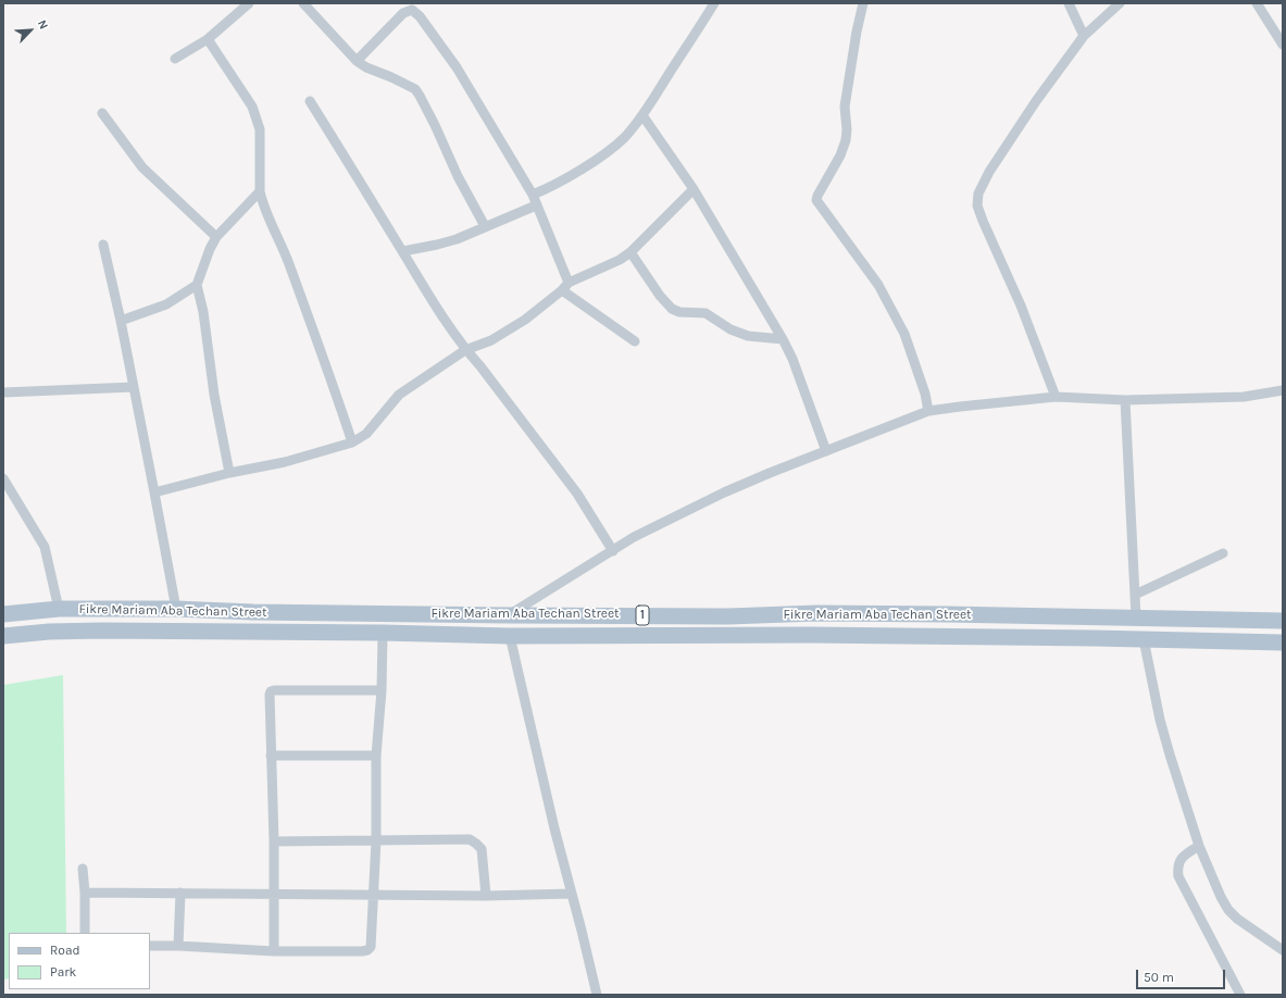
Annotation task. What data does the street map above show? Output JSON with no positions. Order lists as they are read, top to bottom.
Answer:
{
  "streets": {
    "main road": ["Fikre Mariam Aba Techan Street", "1"]
  },
  "legend": ["Road", "Park"],
  "scale_bar": "50 m",
  "north": "top right"
}
